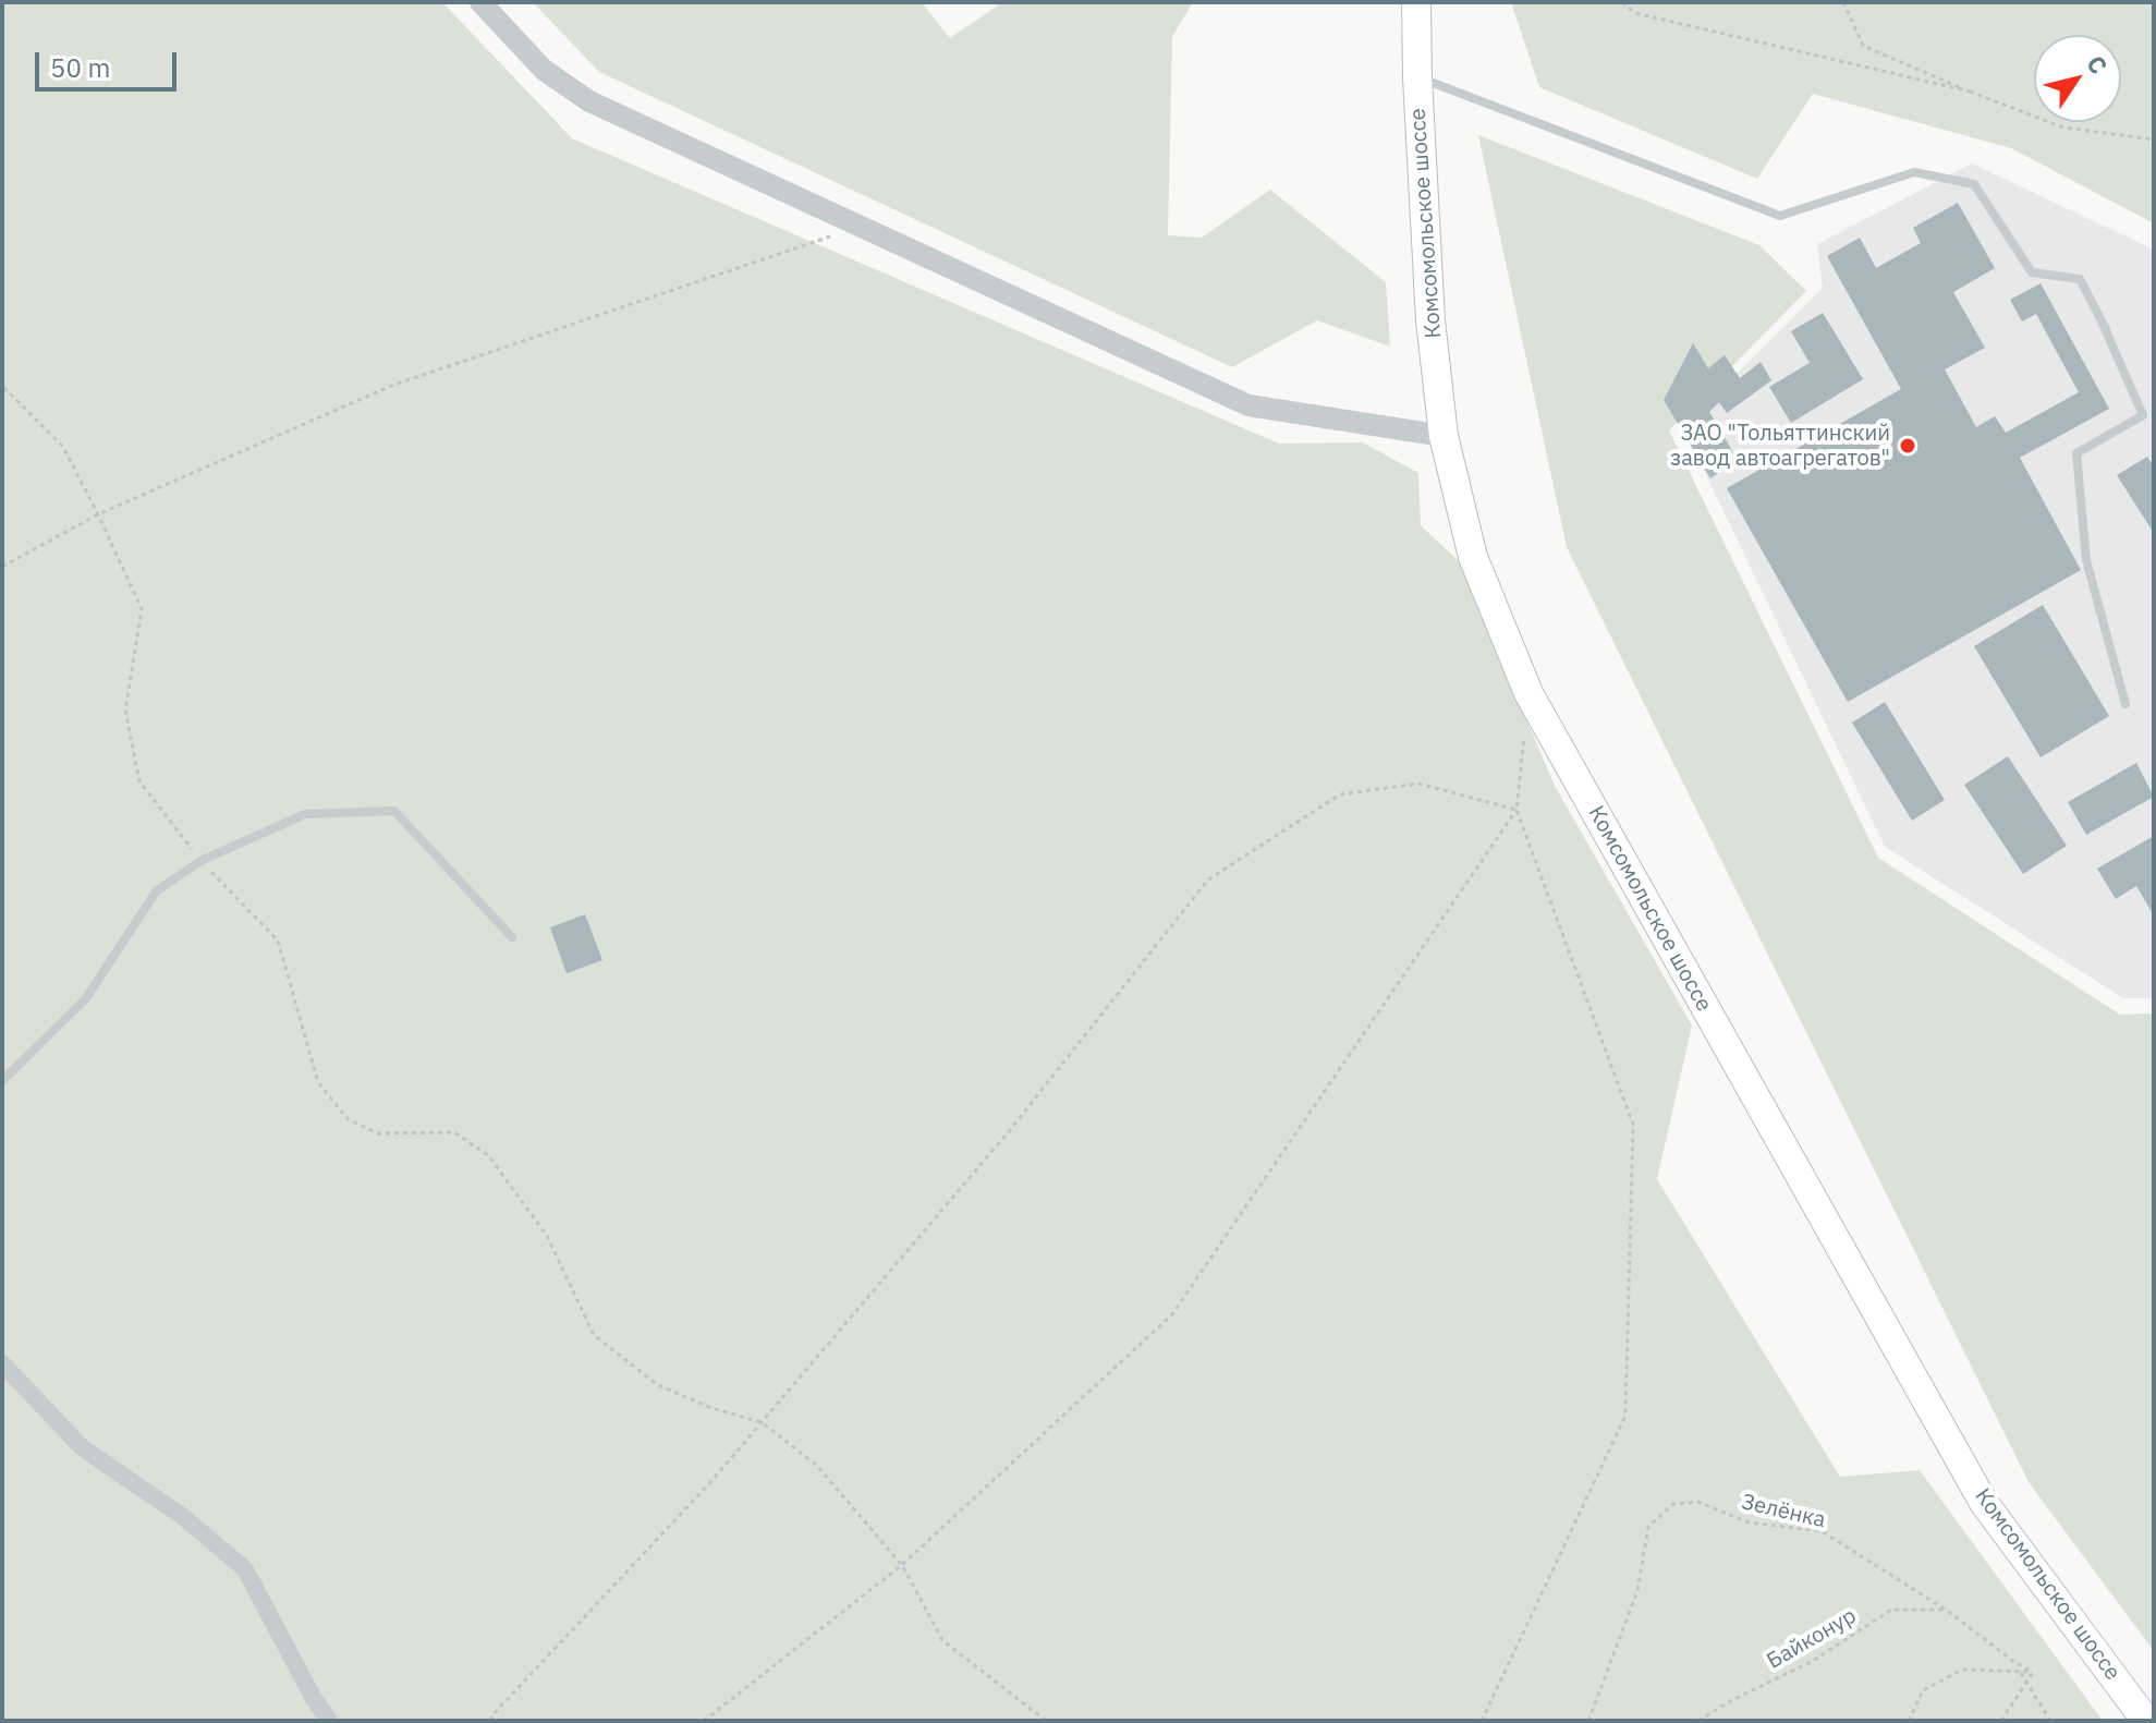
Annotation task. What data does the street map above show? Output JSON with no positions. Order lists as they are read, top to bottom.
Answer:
{
  "streets": {
    "main road": ["Комсомольское шоссе"],
    "path": ["Зелёнка", "Байконур"]
  },
  "crossings": [
    ["Зелёнка", "Байконур"]
  ],
  "places": ["ЗАО \"Тольяттинский завод автоагрегатов\""],
  "scale_bar": "50 m",
  "north": "top right"
}
